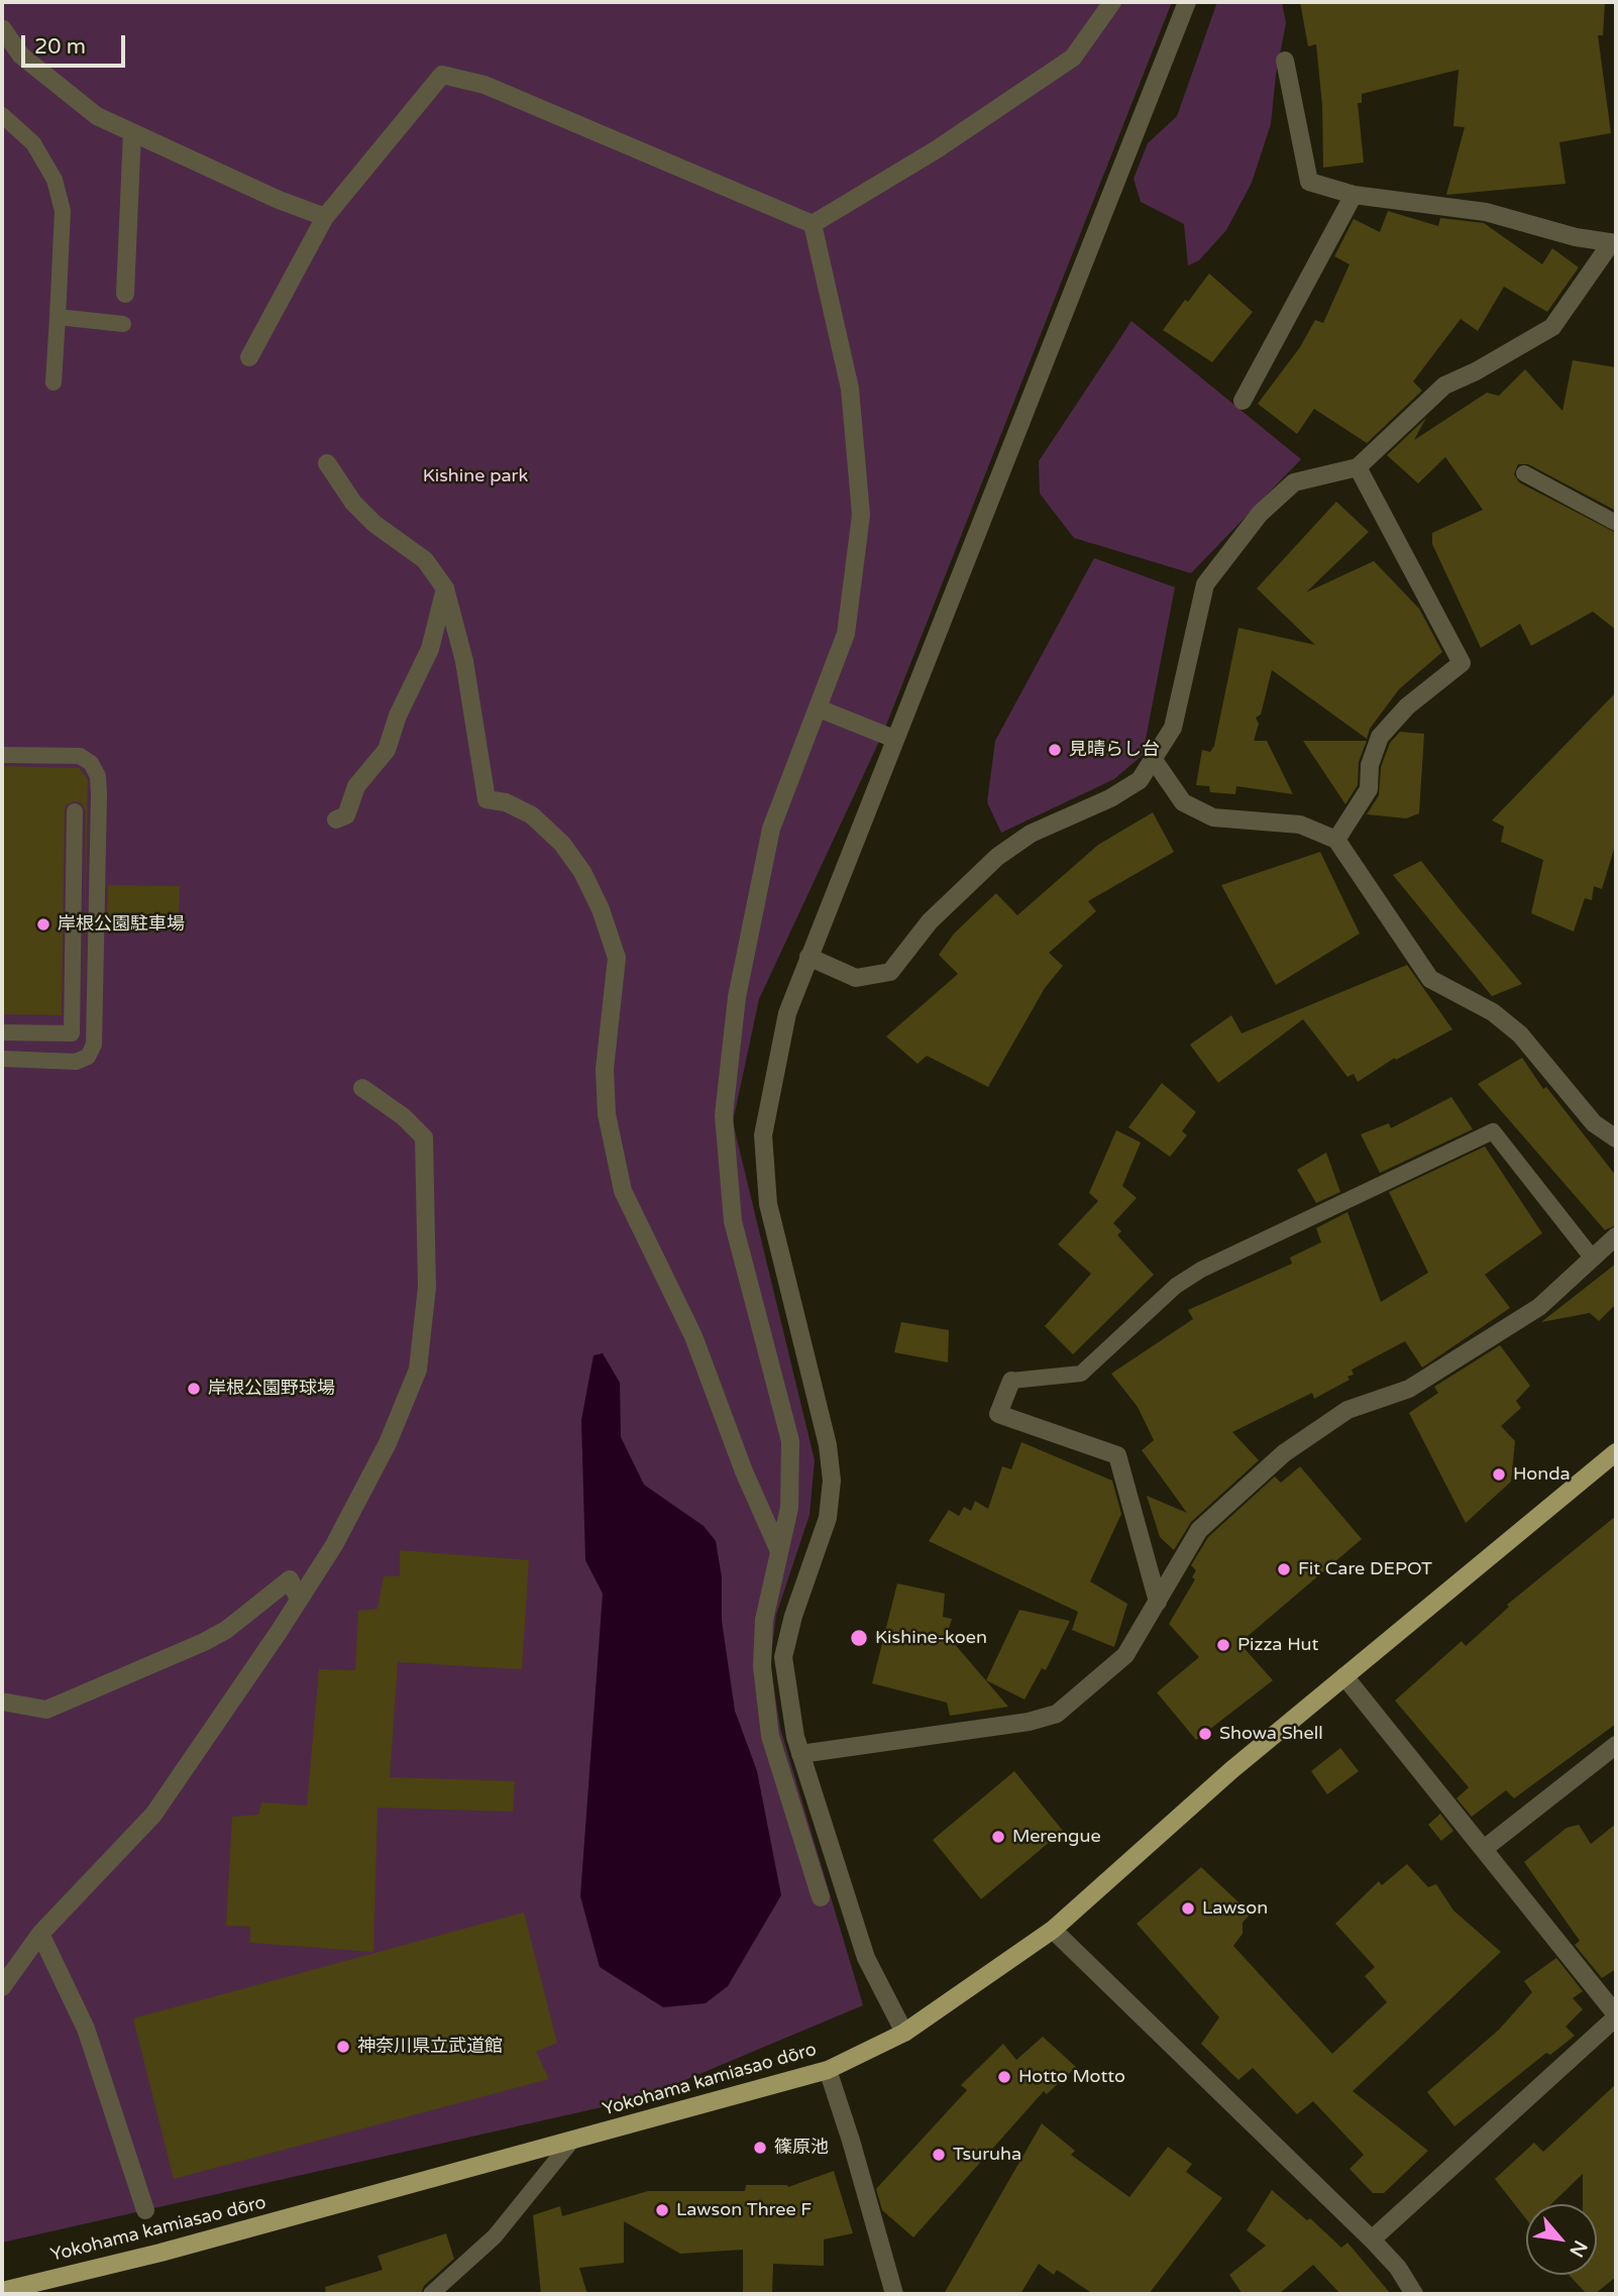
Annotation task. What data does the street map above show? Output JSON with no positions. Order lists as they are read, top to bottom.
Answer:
{
  "streets": {
    "main road": ["Yokohama kamiasao dōro"]
  },
  "parks": ["Kishine park"],
  "places": [
    "見晴らし台",
    "岸根公園駐車場",
    "岸根公園野球場",
    "Honda",
    "Fit Care DEPOT",
    "Kishine-koen",
    "Pizza Hut",
    "Showa Shell",
    "Merengue",
    "Lawson",
    "神奈川県立武道館",
    "Hotto Motto",
    "篠原池",
    "Tsuruha",
    "Lawson Three F"
  ],
  "scale_bar": "20 m",
  "north": "bottom right"
}
